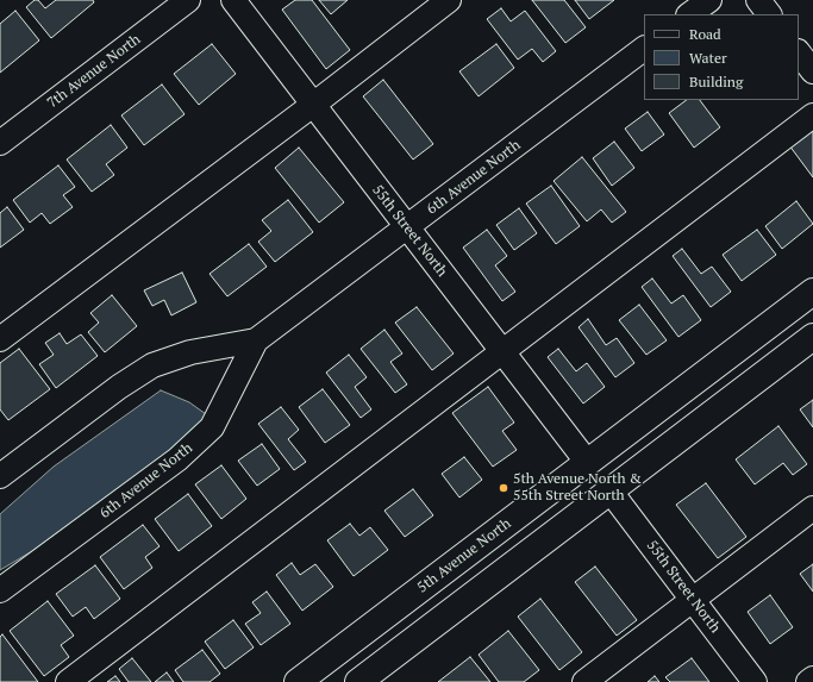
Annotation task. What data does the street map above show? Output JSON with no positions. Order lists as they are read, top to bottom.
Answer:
{
  "streets": {
    "main road": ["5th Avenue North"],
    "street": ["7th Avenue North", "6th Avenue North", "55th Street North"]
  },
  "crossings": [
    ["6th Avenue North", "55th Street North"],
    ["55th Street North", "5th Avenue North"]
  ],
  "places": ["5th Avenue North & 55th Street North"],
  "legend": ["Road", "Water", "Building"]
}
